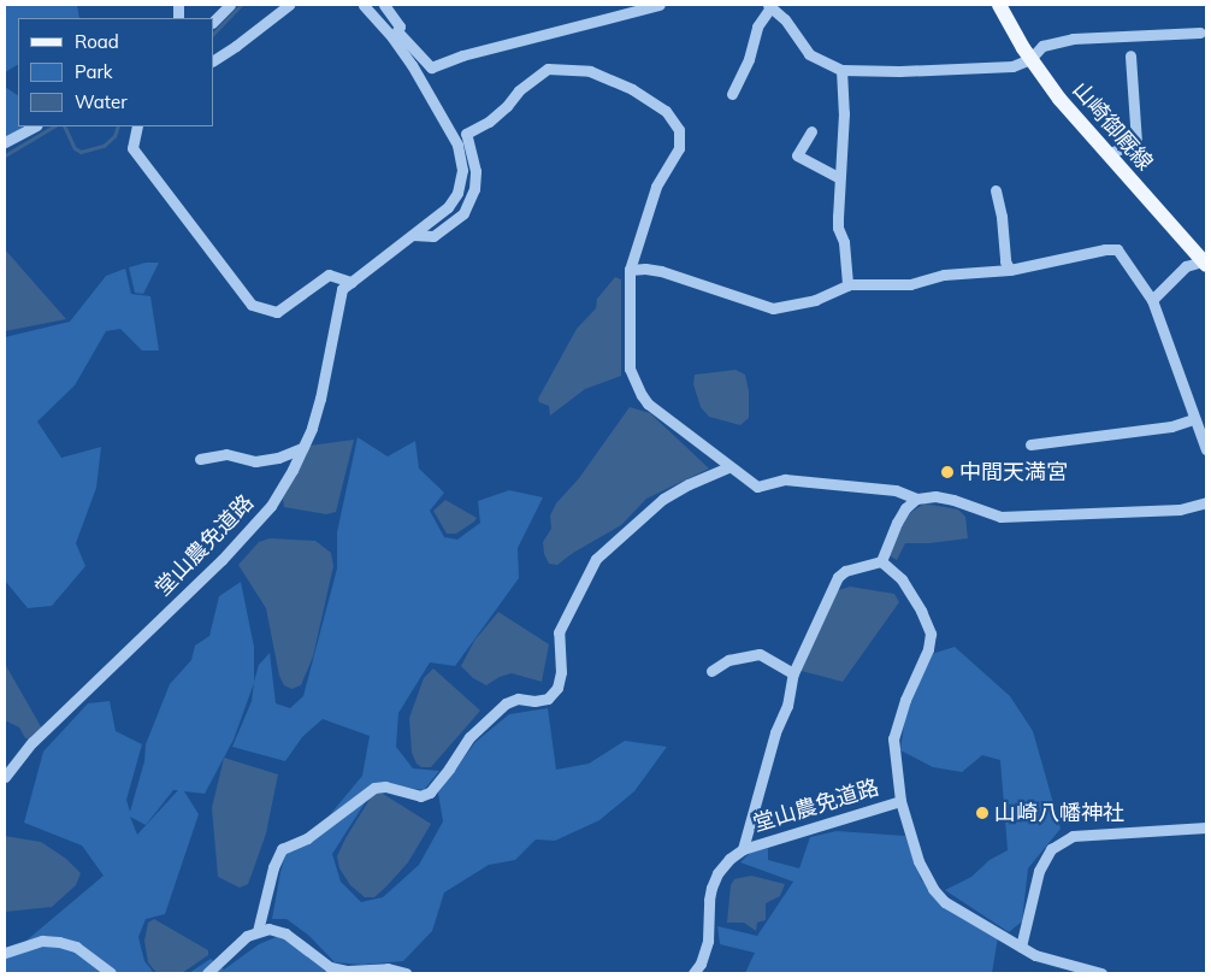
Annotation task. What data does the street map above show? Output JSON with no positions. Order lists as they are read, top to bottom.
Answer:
{
  "streets": {
    "main road": ["山崎御厩線"],
    "street": ["堂山農免道路"]
  },
  "places": ["中間天満宮", "山崎八幡神社"],
  "legend": ["Road", "Park", "Water"]
}
